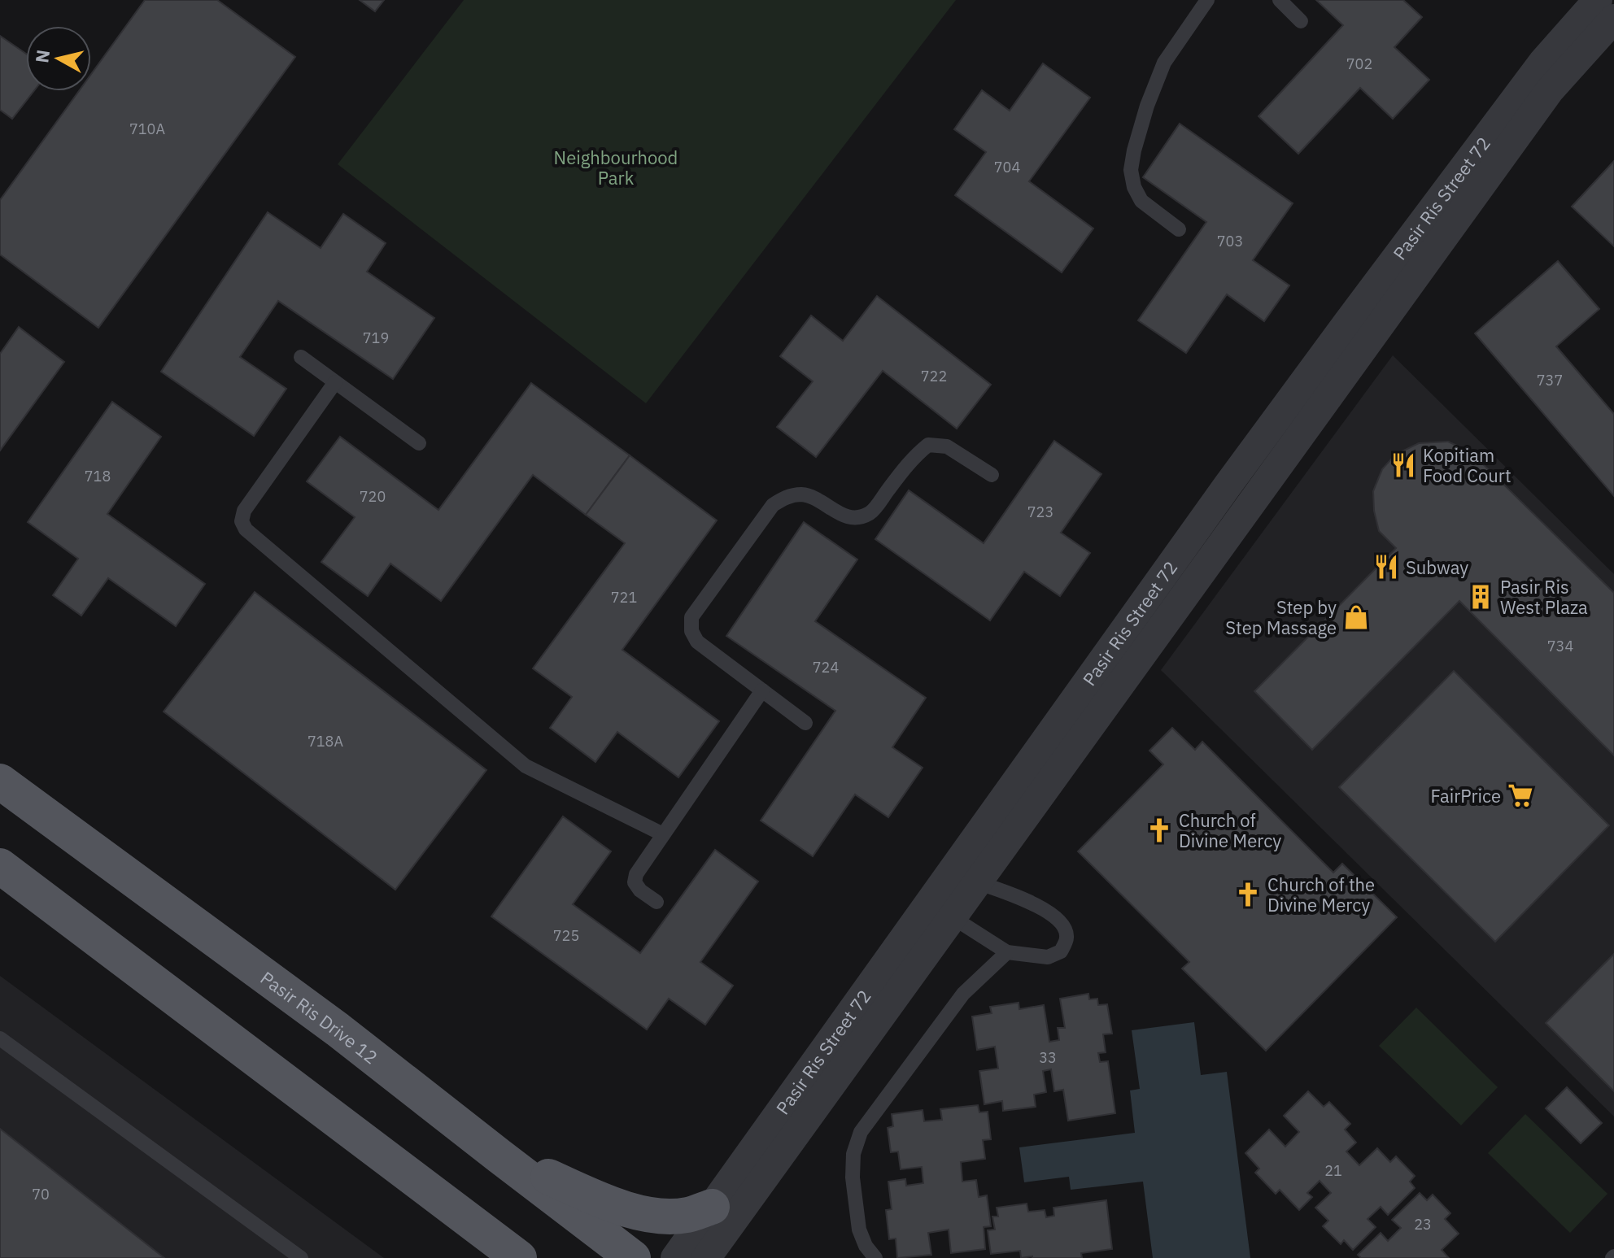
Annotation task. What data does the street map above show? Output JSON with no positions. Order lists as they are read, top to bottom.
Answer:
{
  "streets": {
    "main road": ["Pasir Ris Drive 12"],
    "street": ["Pasir Ris Street 72"]
  },
  "parks": ["Neighbourhood Park"],
  "places": {
    "restaurant": ["Kopitiam Food Court", "Subway"],
    "building": ["Pasir Ris West Plaza"],
    "shop": ["Step by Step Massage"],
    "supermarket": ["FairPrice"],
    "church": ["Church of Divine Mercy", "Church of the Divine Mercy"]
  },
  "house_numbers": [
    "702",
    "710A",
    "704",
    "703",
    "719",
    "722",
    "737",
    "718",
    "720",
    "723",
    "721",
    "734",
    "724",
    "718A",
    "725",
    "33",
    "21",
    "70",
    "23"
  ],
  "north": "left"
}
